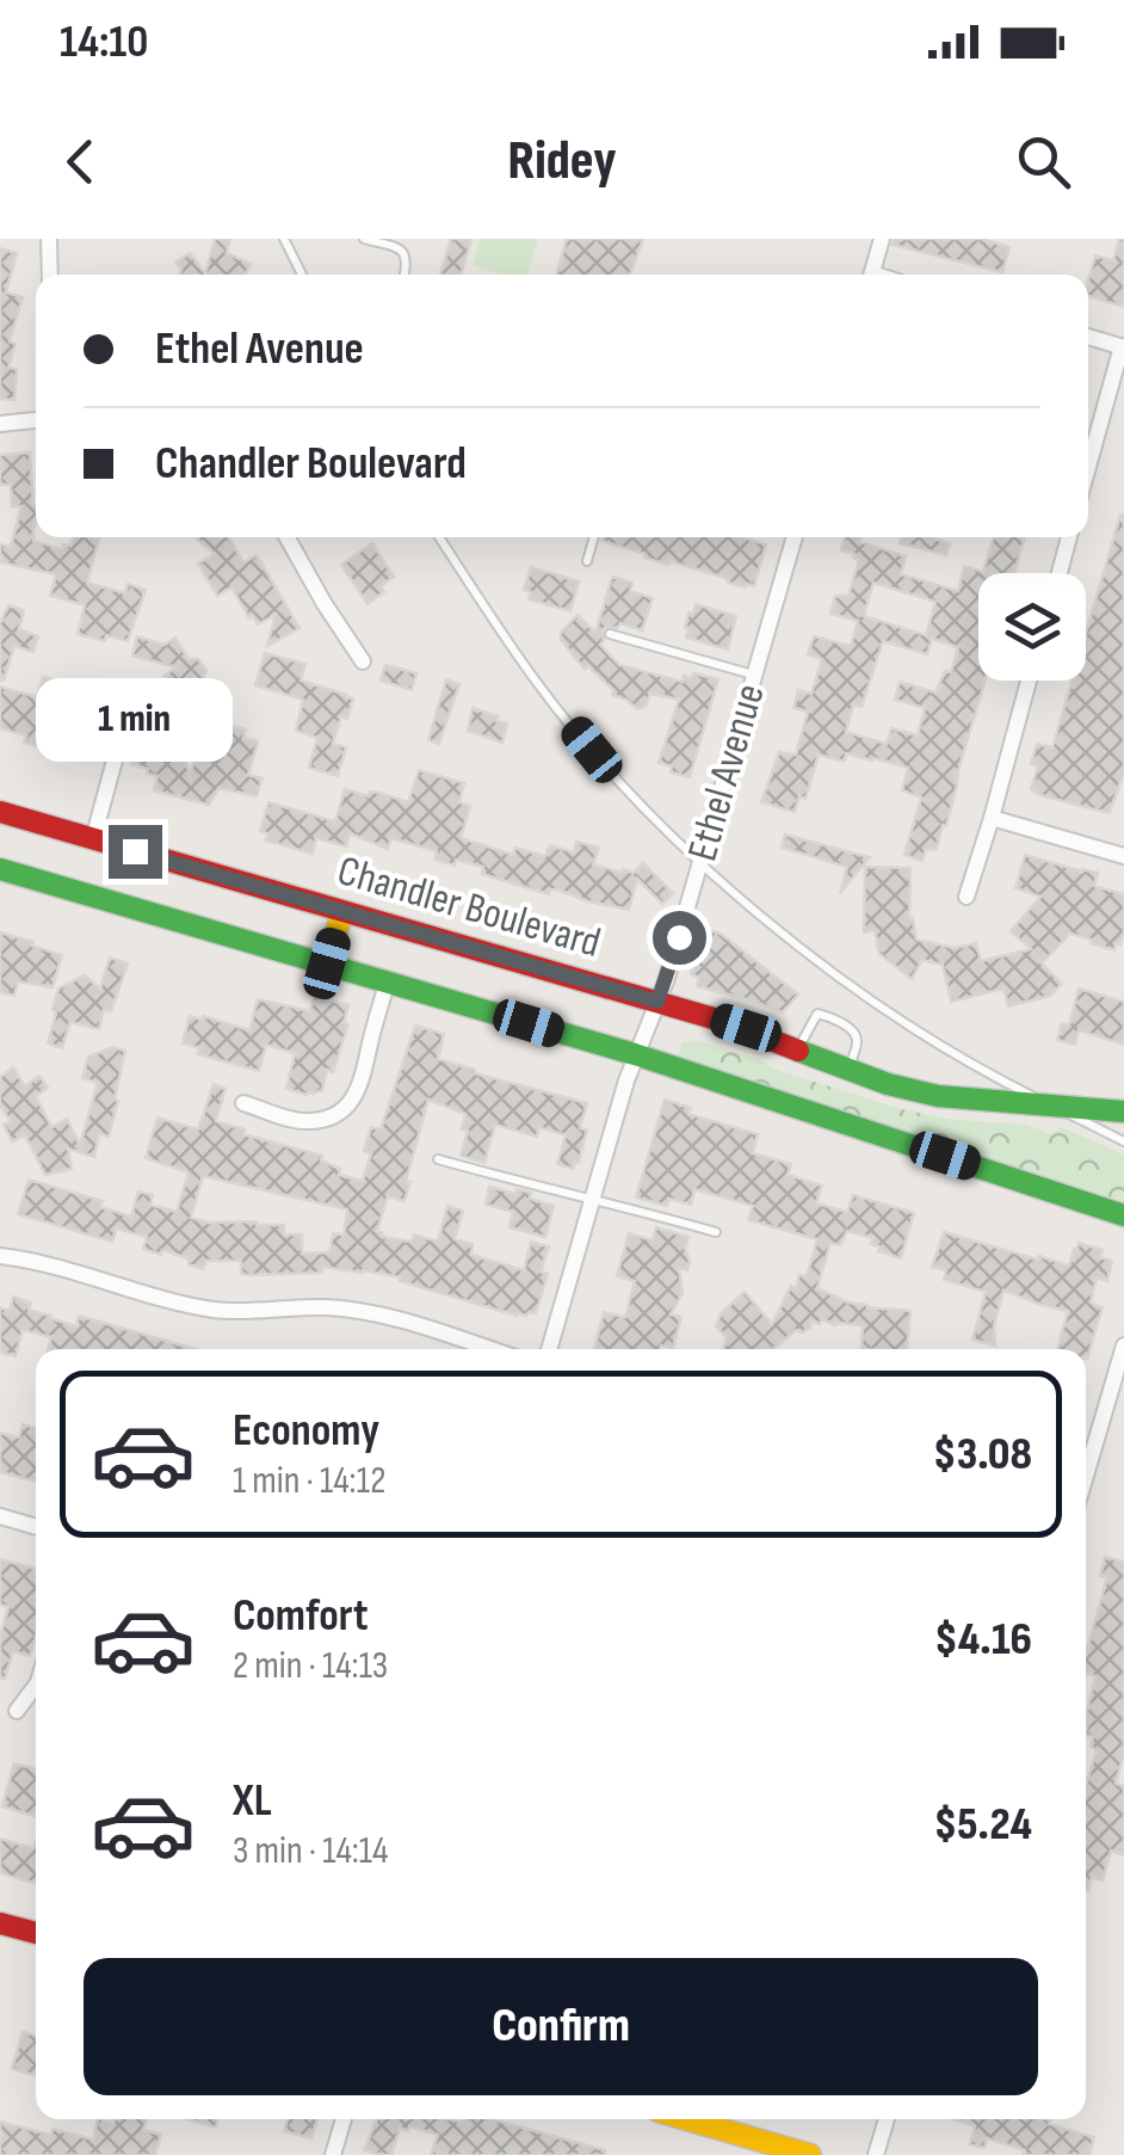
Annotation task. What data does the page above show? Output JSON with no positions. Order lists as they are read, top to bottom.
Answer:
{
  "streets": {
    "street": ["Ethel Avenue", "Chandler Boulevard"]
  },
  "crossings": [
    ["Ethel Avenue", "Chandler Boulevard"]
  ],
  "page": {
    "status": "14:10",
    "header": "Ridey",
    "banner": ["Ethel Avenue", "Chandler Boulevard"],
    "bubble": "1 min",
    "list": [
      {
        "name": "Economy",
        "note": "1 min · 14:12",
        "value": "$3.08"
      },
      {
        "name": "Comfort",
        "note": "2 min · 14:13",
        "value": "$4.16"
      },
      {
        "name": "XL",
        "note": "3 min · 14:14",
        "value": "$5.24"
      }
    ],
    "buttons": "Confirm"
  }
}
